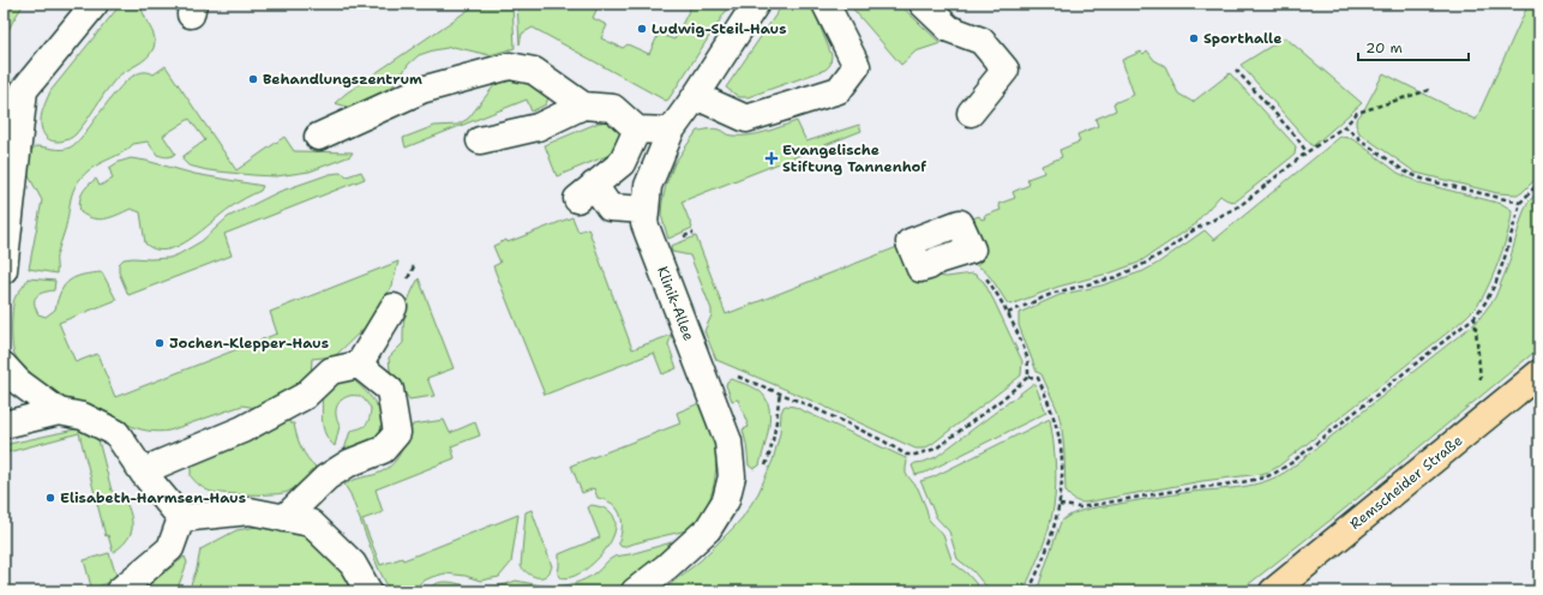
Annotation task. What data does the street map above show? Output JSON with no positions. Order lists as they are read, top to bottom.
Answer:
{
  "streets": {
    "main road": ["Remscheider Straße"],
    "street": ["Klinik-Allee"]
  },
  "places": {
    "other": [
      "Ludwig-Steil-Haus",
      "Sporthalle",
      "Behandlungszentrum",
      "Jochen-Klepper-Haus",
      "Elisabeth-Harmsen-Haus"
    ],
    "health": ["Evangelische Stiftung Tannenhof"]
  },
  "scale_bar": "20 m"
}
